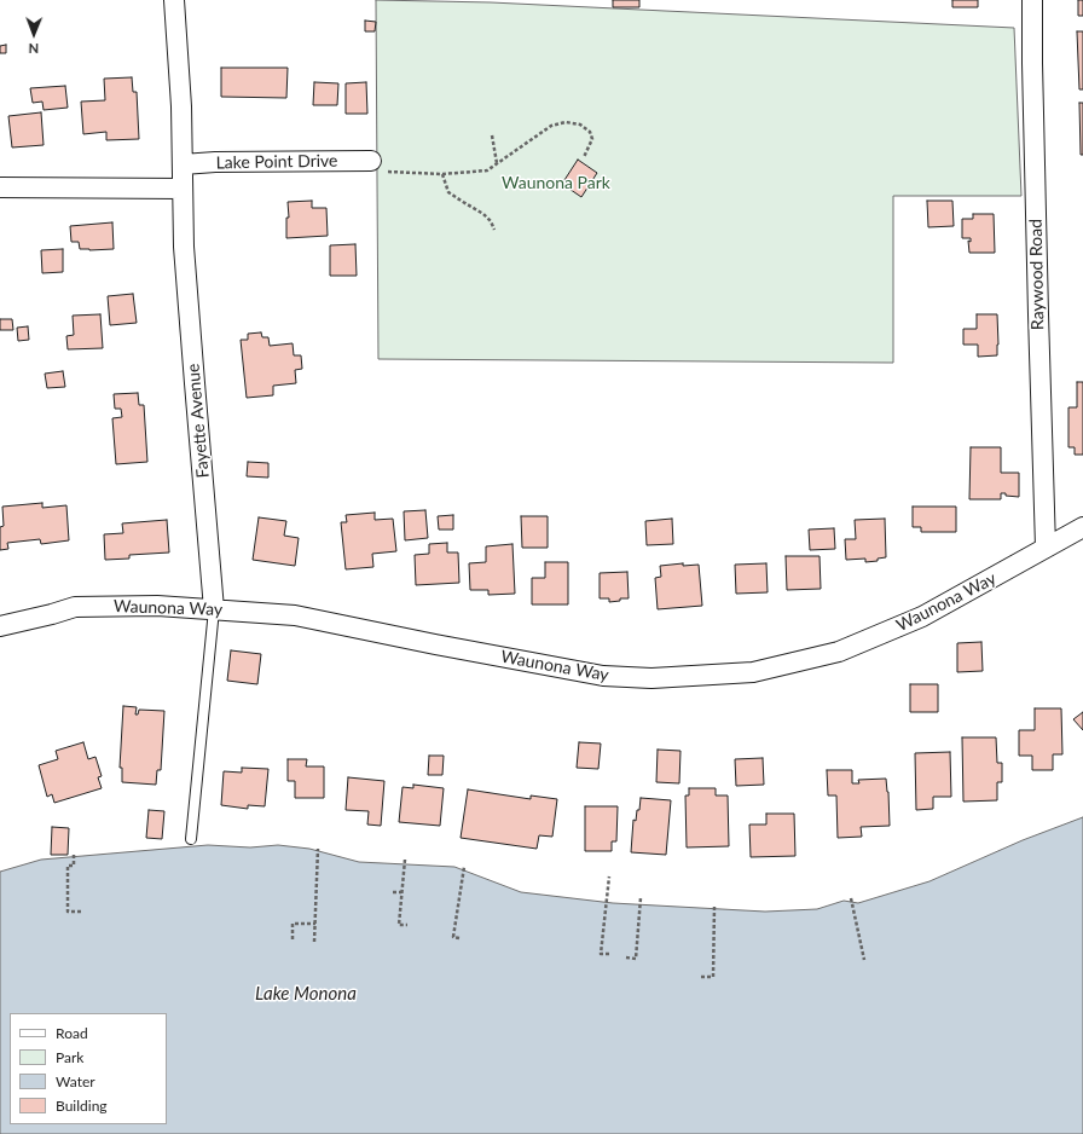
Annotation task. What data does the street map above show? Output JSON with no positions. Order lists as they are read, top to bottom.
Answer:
{
  "streets": {
    "street": [
      "Lake Point Drive",
      "Raywood Road",
      "Fayette Avenue",
      "Waunona Way"
    ]
  },
  "crossings": [
    ["Lake Point Drive", "Fayette Avenue"],
    ["Raywood Road", "Waunona Way"],
    ["Fayette Avenue", "Waunona Way"]
  ],
  "water": ["Lake Monona"],
  "parks": ["Waunona Park"],
  "legend": [
    "Road",
    "Park",
    "Water",
    "Building"
  ],
  "north": "bottom"
}
